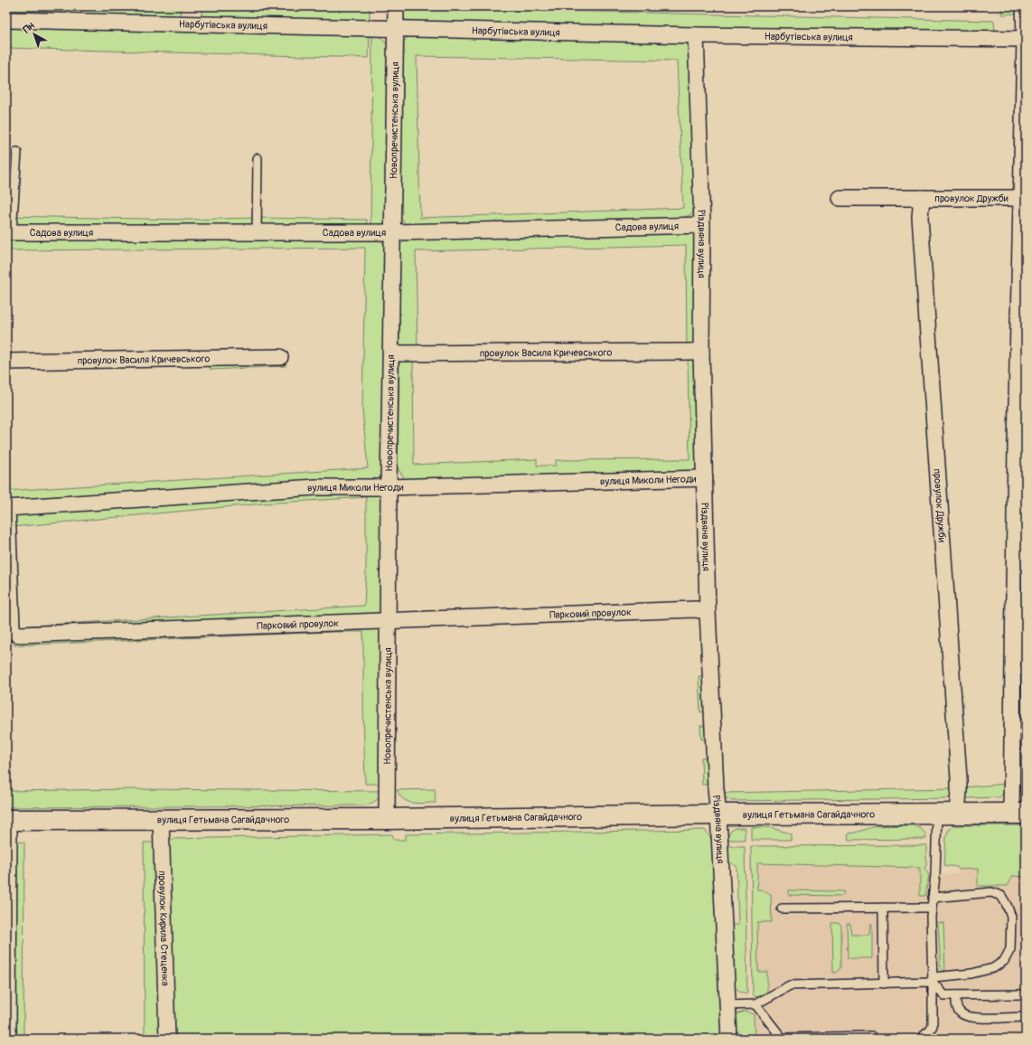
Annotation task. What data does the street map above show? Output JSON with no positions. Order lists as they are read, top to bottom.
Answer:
{
  "streets": {
    "main road": ["вулиця Гетьмана Сагайдачного"],
    "street": [
      "Нарбутівська вулиця",
      "Новопречистенська вулиця",
      "провулок Дружби",
      "Садова вулиця",
      "Різдвяна вулиця",
      "провулок Василя Кричевського",
      "вулиця Миколи Негоди",
      "Парковий провулок",
      "провулок Кирила Стеценка"
    ]
  },
  "crossings": [
    ["Нарбутівська вулиця", "Новопречистенська вулиця"],
    ["Нарбутівська вулиця", "Різдвяна вулиця"],
    ["Новопречистенська вулиця", "Садова вулиця"],
    ["Новопречистенська вулиця", "провулок Василя Кричевського"],
    ["Новопречистенська вулиця", "вулиця Миколи Негоди"],
    ["Новопречистенська вулиця", "Парковий провулок"],
    ["Новопречистенська вулиця", "вулиця Гетьмана Сагайдачного"],
    ["провулок Дружби", "вулиця Гетьмана Сагайдачного"],
    ["Садова вулиця", "Різдвяна вулиця"],
    ["Різдвяна вулиця", "провулок Василя Кричевського"],
    ["Різдвяна вулиця", "вулиця Миколи Негоди"],
    ["Різдвяна вулиця", "Парковий провулок"],
    ["Різдвяна вулиця", "вулиця Гетьмана Сагайдачного"],
    ["вулиця Миколи Негоди", "Парковий провулок"],
    ["вулиця Гетьмана Сагайдачного", "провулок Кирила Стеценка"]
  ],
  "north": "top left"
}
